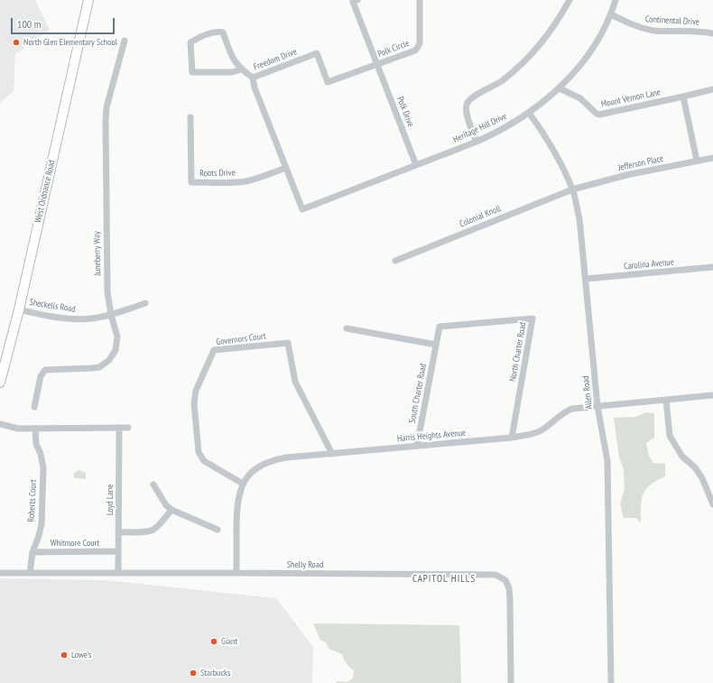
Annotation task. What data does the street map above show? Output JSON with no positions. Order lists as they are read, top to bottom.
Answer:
{
  "streets": {
    "main road": ["West Ordnance Road"],
    "street": [
      "Continental Drive",
      "Polk Circle",
      "Freedom Drive",
      "Mount Vernon Lane",
      "Polk Drive",
      "Heritage Hill Drive",
      "Jefferson Place",
      "Roots Drive",
      "Colonial Knoll",
      "Juneberry Way",
      "Carolina Avenue",
      "Sheckells Road",
      "Governors Court",
      "North Charter Road",
      "Allen Road",
      "South Charter Road",
      "Harris Heights Avenue",
      "Loyd Lane",
      "Roberts Court",
      "Whitmore Court",
      "Shelly Road"
    ]
  },
  "crossings": [
    ["Continental Drive", "Heritage Hill Drive"],
    ["Polk Circle", "Freedom Drive"],
    ["Polk Circle", "Polk Drive"],
    ["Freedom Drive", "Polk Drive"],
    ["Freedom Drive", "Heritage Hill Drive"],
    ["Freedom Drive", "Roots Drive"],
    ["Mount Vernon Lane", "Heritage Hill Drive"],
    ["Polk Drive", "Heritage Hill Drive"],
    ["Heritage Hill Drive", "Allen Road"],
    ["Jefferson Place", "Colonial Knoll"],
    ["Jefferson Place", "Allen Road"],
    ["West Ordnance Road", "Sheckells Road"],
    ["Colonial Knoll", "Allen Road"],
    ["Juneberry Way", "Sheckells Road"],
    ["Carolina Avenue", "Allen Road"],
    ["Governors Court", "Harris Heights Avenue"],
    ["North Charter Road", "South Charter Road"],
    ["North Charter Road", "Harris Heights Avenue"],
    ["Allen Road", "Harris Heights Avenue"],
    ["South Charter Road", "Harris Heights Avenue"],
    ["Harris Heights Avenue", "Shelly Road"],
    ["Loyd Lane", "Whitmore Court"],
    ["Loyd Lane", "Shelly Road"],
    ["Roberts Court", "Whitmore Court"],
    ["Roberts Court", "Shelly Road"]
  ],
  "districts": ["CAPITOL HILLS"],
  "places": [
    "North Glen Elementary School",
    "Giant",
    "Lowe's",
    "Starbucks"
  ],
  "scale_bar": "100 m"
}
